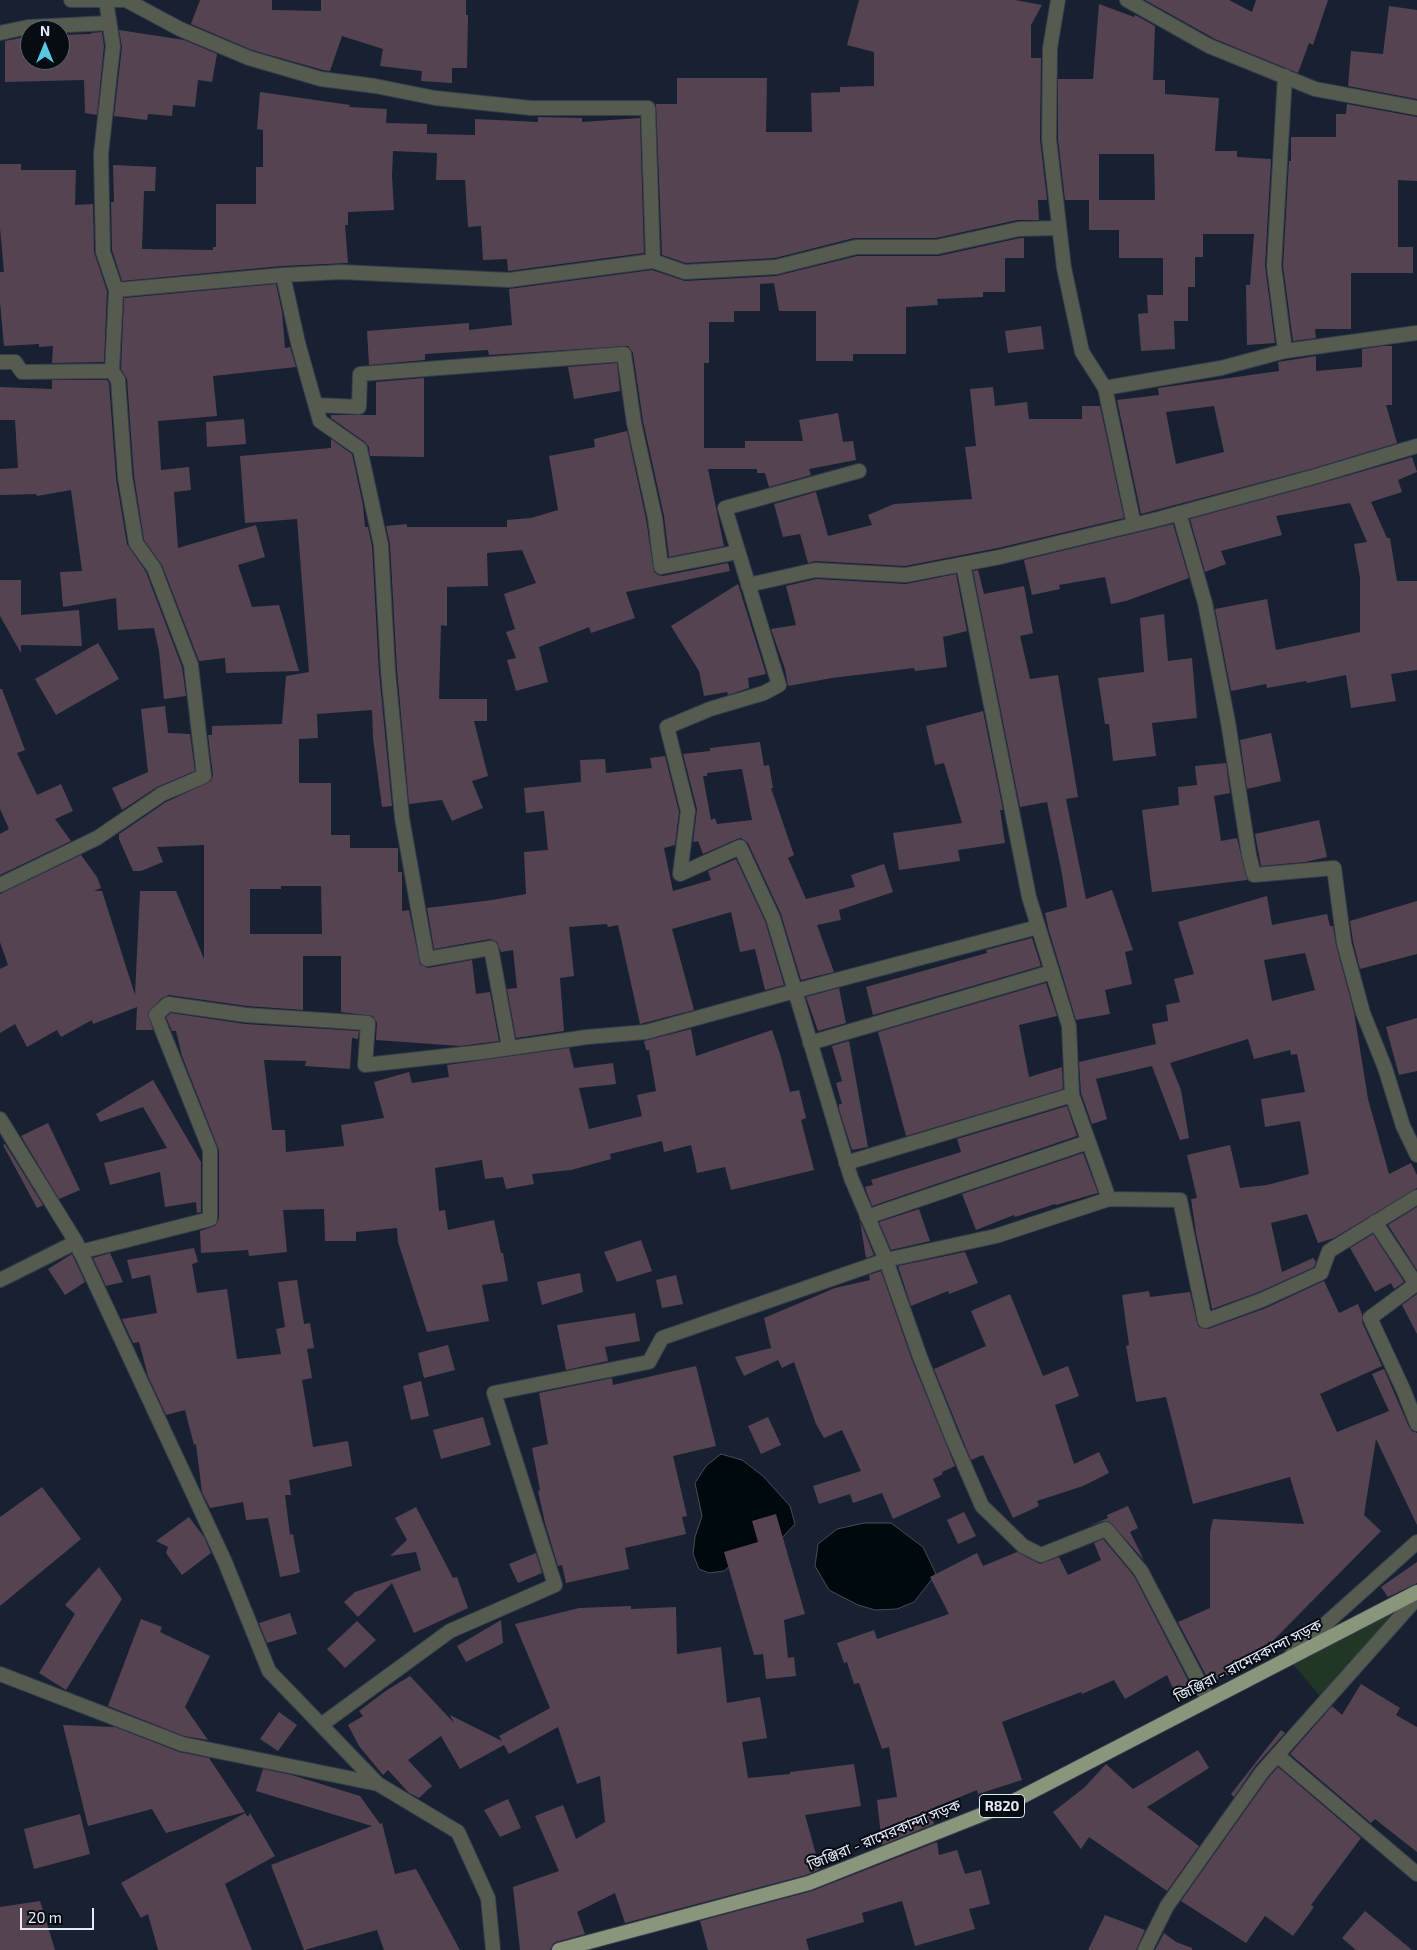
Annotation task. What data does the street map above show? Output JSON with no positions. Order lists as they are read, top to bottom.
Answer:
{
  "streets": {
    "main road": ["জিঞ্জিরা - রামেরকান্দা সড়ক", "R820"]
  },
  "scale_bar": "20 m",
  "north": "top"
}
